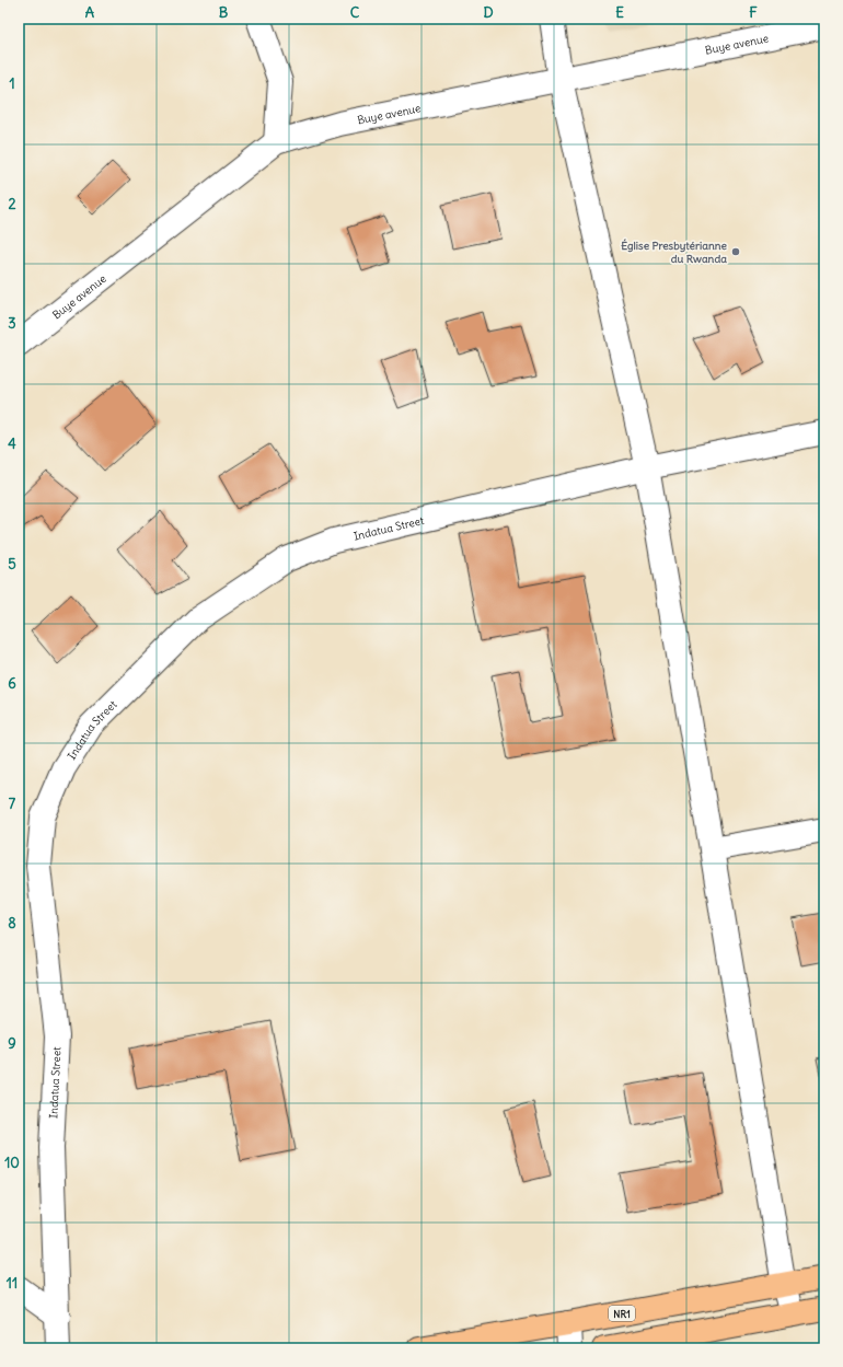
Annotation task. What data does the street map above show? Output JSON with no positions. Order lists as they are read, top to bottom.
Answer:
{
  "streets": {
    "highway": ["NR1"],
    "street": ["Buye avenue", "Indatua Street"]
  },
  "places": ["Église Presbytérianne du Rwanda"],
  "grid": {
    "columns": [
      "A",
      "B",
      "C",
      "D",
      "E",
      "F"
    ],
    "rows": [
      "1",
      "2",
      "3",
      "4",
      "5",
      "6",
      "7",
      "8",
      "9",
      "10",
      "11"
    ]
  }
}
